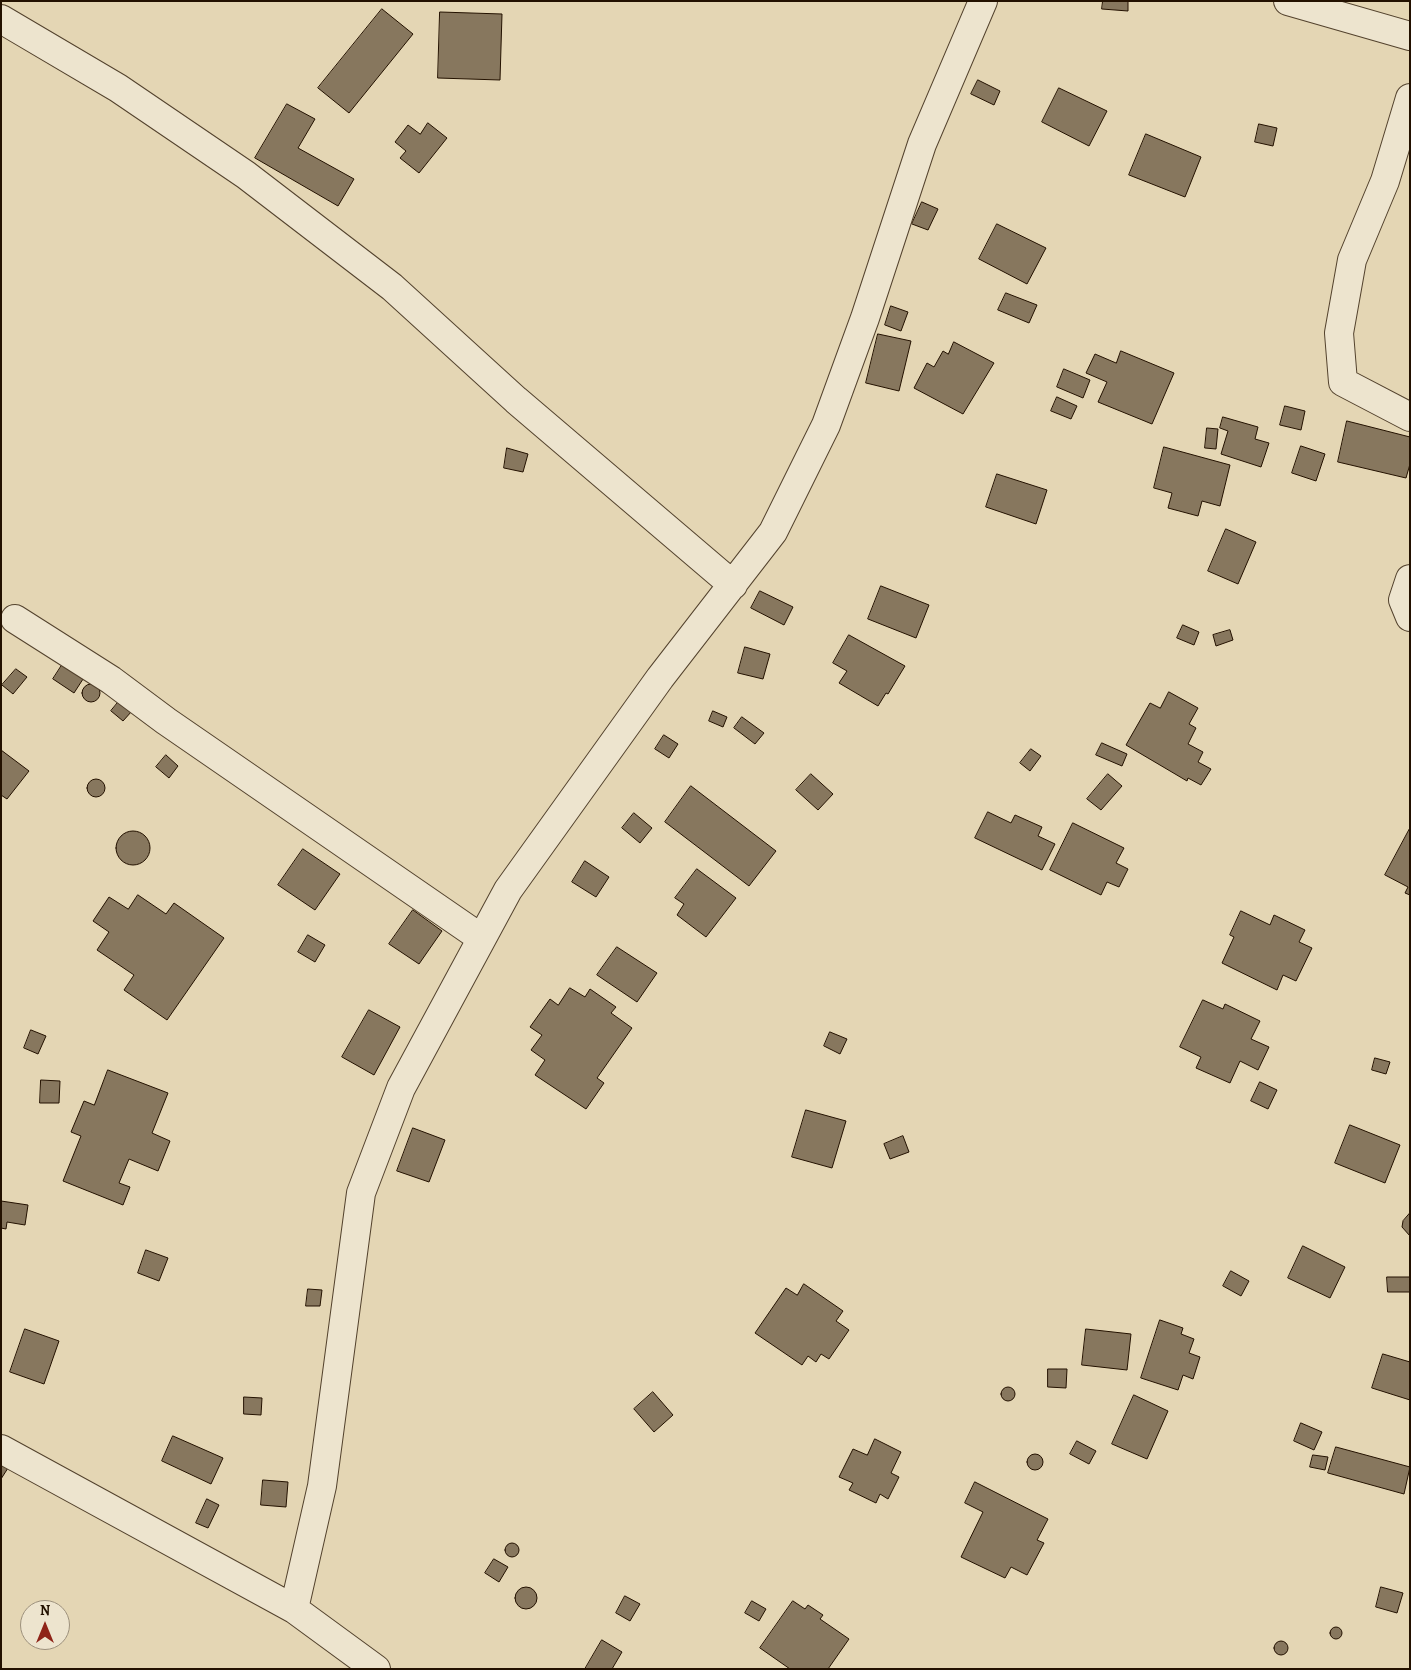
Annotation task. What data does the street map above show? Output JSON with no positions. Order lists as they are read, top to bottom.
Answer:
{
  "north": "top"
}
